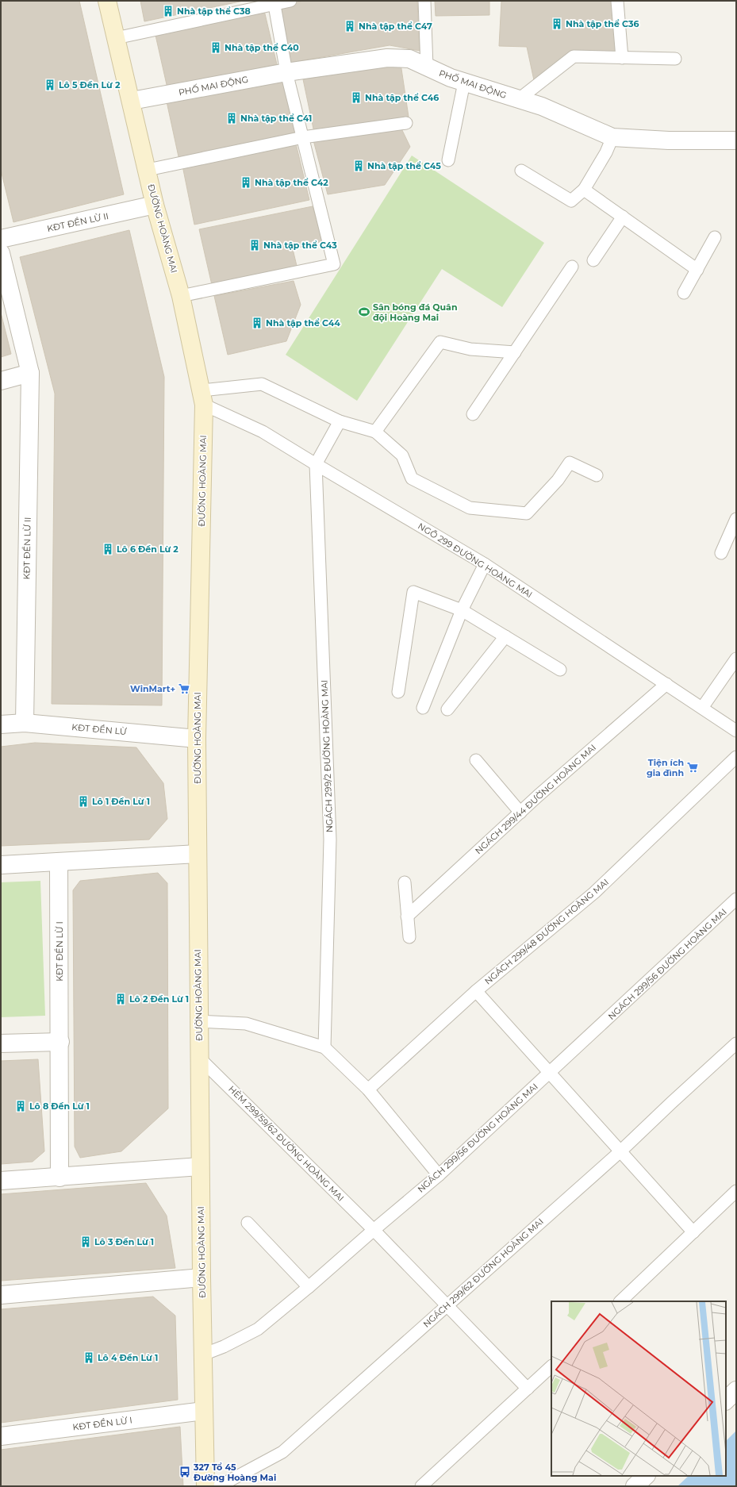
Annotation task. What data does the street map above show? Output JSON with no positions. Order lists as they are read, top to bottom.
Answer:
{
  "streets": {
    "street": [
      "PHỐ MAI ĐỘNG",
      "KĐT ĐỀN LỪ II",
      "ĐƯỜNG HOÀNG MAI",
      "KĐT ĐỀN LỪ",
      "KĐT ĐỀN LỪ I"
    ],
    "lane": [
      "NGÕ 299 ĐƯỜNG HOÀNG MAI",
      "NGÁCH 299/2 ĐƯỜNG HOÀNG MAI",
      "NGÁCH 299/44 ĐƯỜNG HOÀNG MAI",
      "NGÁCH 299/48 ĐƯỜNG HOÀNG MAI",
      "NGÁCH 299/56 ĐƯỜNG HOÀNG MAI",
      "HẺM 299/59/62 ĐƯỜNG HOÀNG MAI",
      "NGÁCH 299/62 ĐƯỜNG HOÀNG MAI"
    ]
  },
  "crossings": [
    ["PHỐ MAI ĐỘNG", "ĐƯỜNG HOÀNG MAI"],
    ["KĐT ĐỀN LỪ II", "ĐƯỜNG HOÀNG MAI"],
    ["KĐT ĐỀN LỪ II", "KĐT ĐỀN LỪ"],
    ["ĐƯỜNG HOÀNG MAI", "NGÕ 299 ĐƯỜNG HOÀNG MAI"],
    ["ĐƯỜNG HOÀNG MAI", "KĐT ĐỀN LỪ"],
    ["ĐƯỜNG HOÀNG MAI", "KĐT ĐỀN LỪ I"],
    ["ĐƯỜNG HOÀNG MAI", "NGÁCH 299/56 ĐƯỜNG HOÀNG MAI"],
    ["ĐƯỜNG HOÀNG MAI", "HẺM 299/59/62 ĐƯỜNG HOÀNG MAI"],
    ["NGÕ 299 ĐƯỜNG HOÀNG MAI", "NGÁCH 299/2 ĐƯỜNG HOÀNG MAI"],
    ["NGÕ 299 ĐƯỜNG HOÀNG MAI", "NGÁCH 299/44 ĐƯỜNG HOÀNG MAI"],
    ["NGÁCH 299/56 ĐƯỜNG HOÀNG MAI", "HẺM 299/59/62 ĐƯỜNG HOÀNG MAI"],
    ["HẺM 299/59/62 ĐƯỜNG HOÀNG MAI", "NGÁCH 299/62 ĐƯỜNG HOÀNG MAI"]
  ],
  "places": {
    "building": [
      "Nhà tập thể C38",
      "Nhà tập thể C36",
      "Nhà tập thể C47",
      "Nhà tập thể C40",
      "Lô 5 Đền Lừ 2",
      "Nhà tập thể C46",
      "Nhà tập thể C41",
      "Nhà tập thể C45",
      "Nhà tập thể C42",
      "Nhà tập thể C43",
      "Nhà tập thể C44",
      "Lô 6 Đền Lừ 2",
      "Lô 1 Đền Lừ 1",
      "Lô 2 Đền Lừ 1",
      "Lô 8 Đền Lừ 1",
      "Lô 3 Đền Lừ 1",
      "Lô 4 Đền Lừ 1"
    ],
    "sports": ["Sân bóng đá Quân đội Hoàng Mai"],
    "supermarket": ["WinMart+", "Tiện ích gia đình"],
    "bus stop": ["327 Tổ 45 Đường Hoàng Mai"]
  }
}
